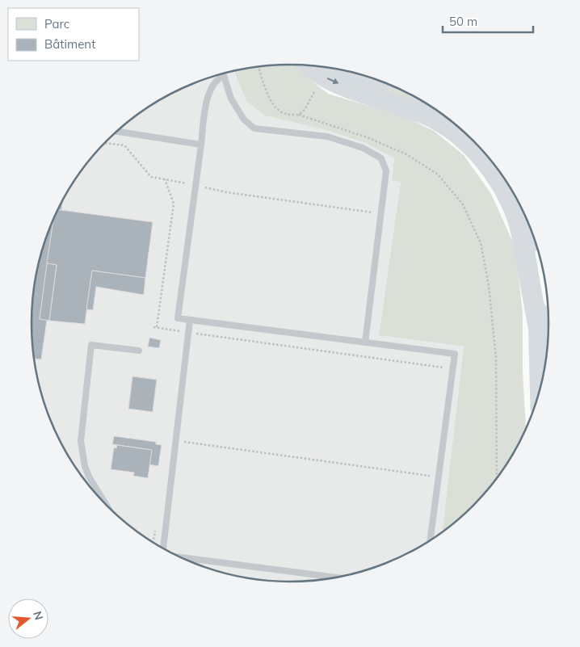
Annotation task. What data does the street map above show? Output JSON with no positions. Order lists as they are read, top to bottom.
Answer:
{
  "legend": ["Parc", "Bâtiment"],
  "scale_bar": "50 m",
  "north": "right"
}
